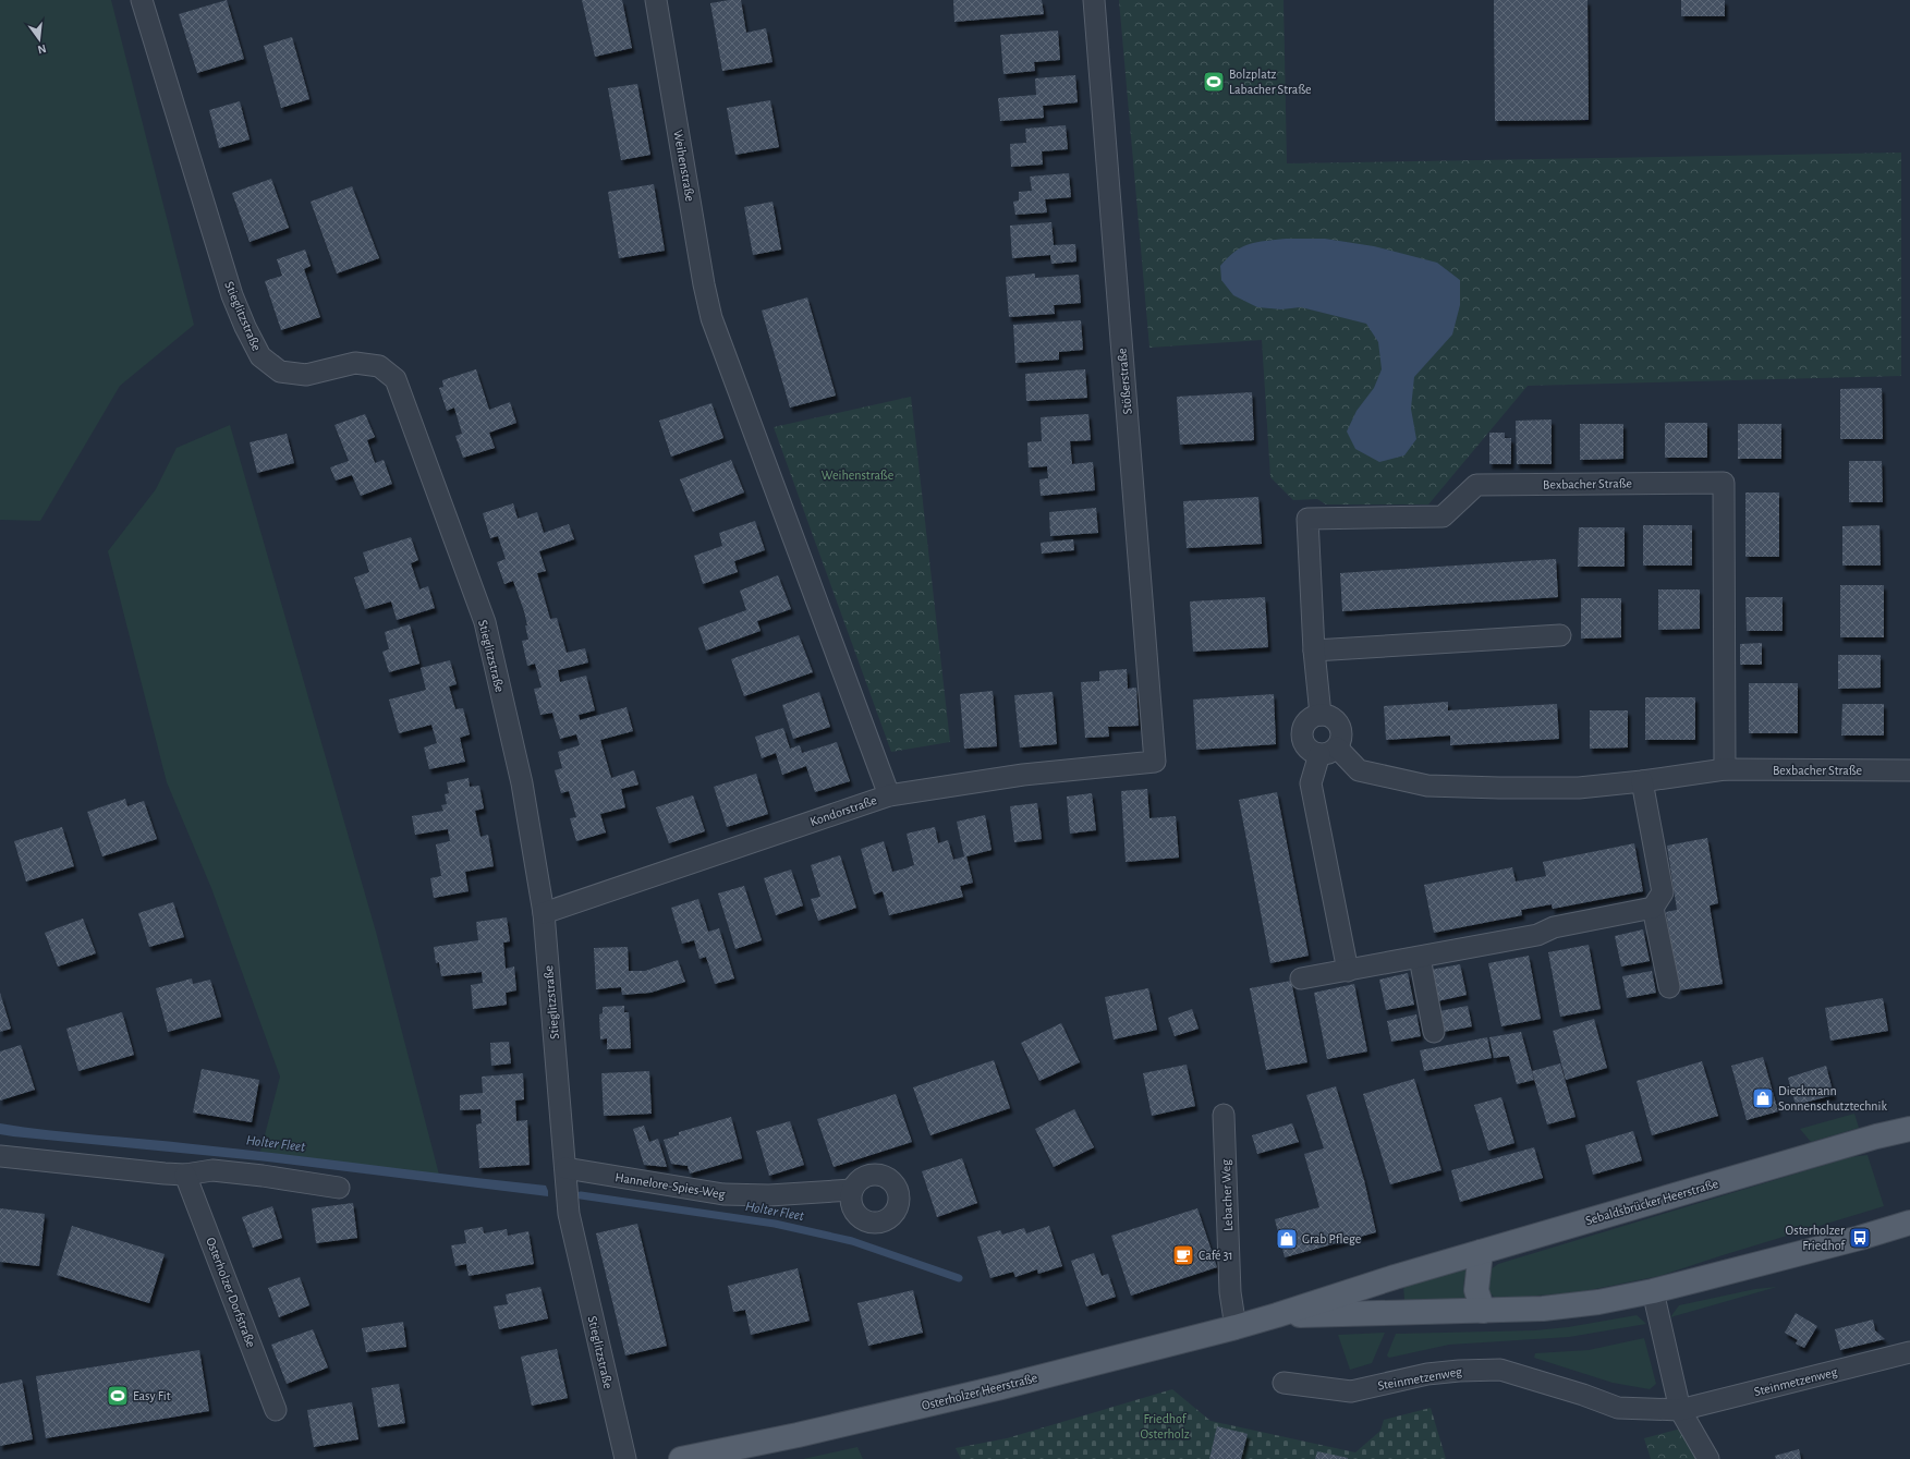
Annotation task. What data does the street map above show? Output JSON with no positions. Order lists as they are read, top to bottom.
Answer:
{
  "streets": {
    "main road": ["Sebaldsbrücker Heerstraße", "Osterholzer Heerstraße"],
    "street": [
      "Weihenstraße",
      "Stieglitzstraße",
      "Stößerstraße",
      "Bexbacher Straße",
      "Kondorstraße",
      "Hannelore-Spies-Weg",
      "Lebacher Weg",
      "Osterholzer Dorfstraße",
      "Steinmetzenweg"
    ]
  },
  "crossings": [
    ["Weihenstraße", "Kondorstraße"],
    ["Stieglitzstraße", "Kondorstraße"],
    ["Stieglitzstraße", "Hannelore-Spies-Weg"],
    ["Stößerstraße", "Kondorstraße"],
    ["Lebacher Weg", "Osterholzer Heerstraße"],
    ["Sebaldsbrücker Heerstraße", "Osterholzer Heerstraße"]
  ],
  "water": ["Holter Fleet"],
  "parks": ["Weihenstraße", "Friedhof Osterholz"],
  "places": {
    "sports": ["Bolzplatz Labacher Straße", "Easy Fit"],
    "shop": ["Dieckmann Sonnenschutztechnik", "Grab Pflege"],
    "bus stop": ["Osterholzer Friedhof"],
    "cafe": ["Café 31"]
  },
  "north": "bottom"
}
